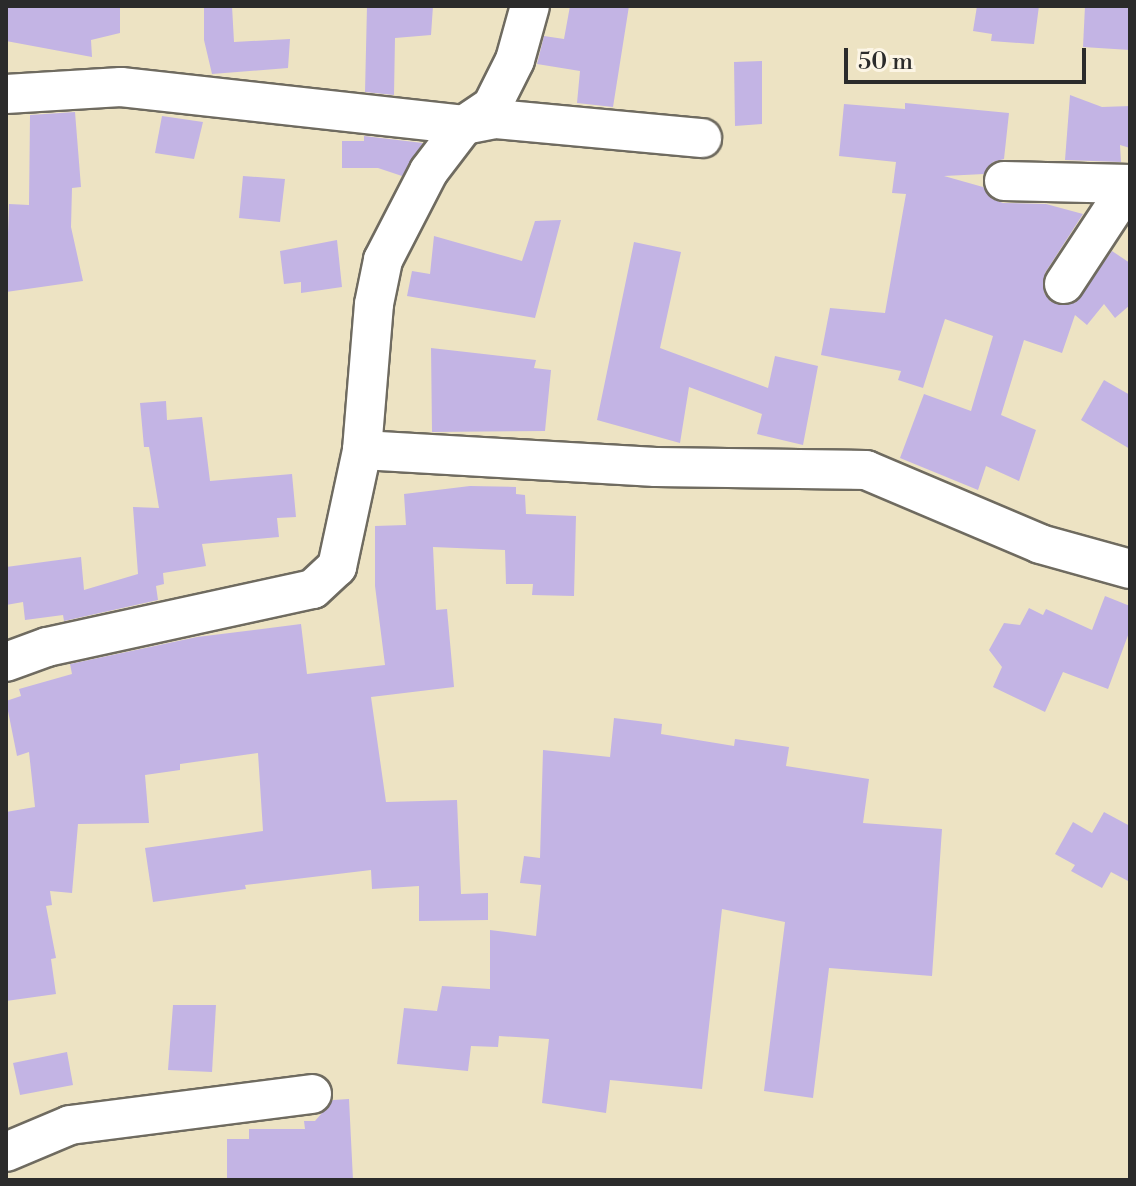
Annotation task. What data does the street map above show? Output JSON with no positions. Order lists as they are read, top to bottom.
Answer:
{
  "scale_bar": "50 m"
}
